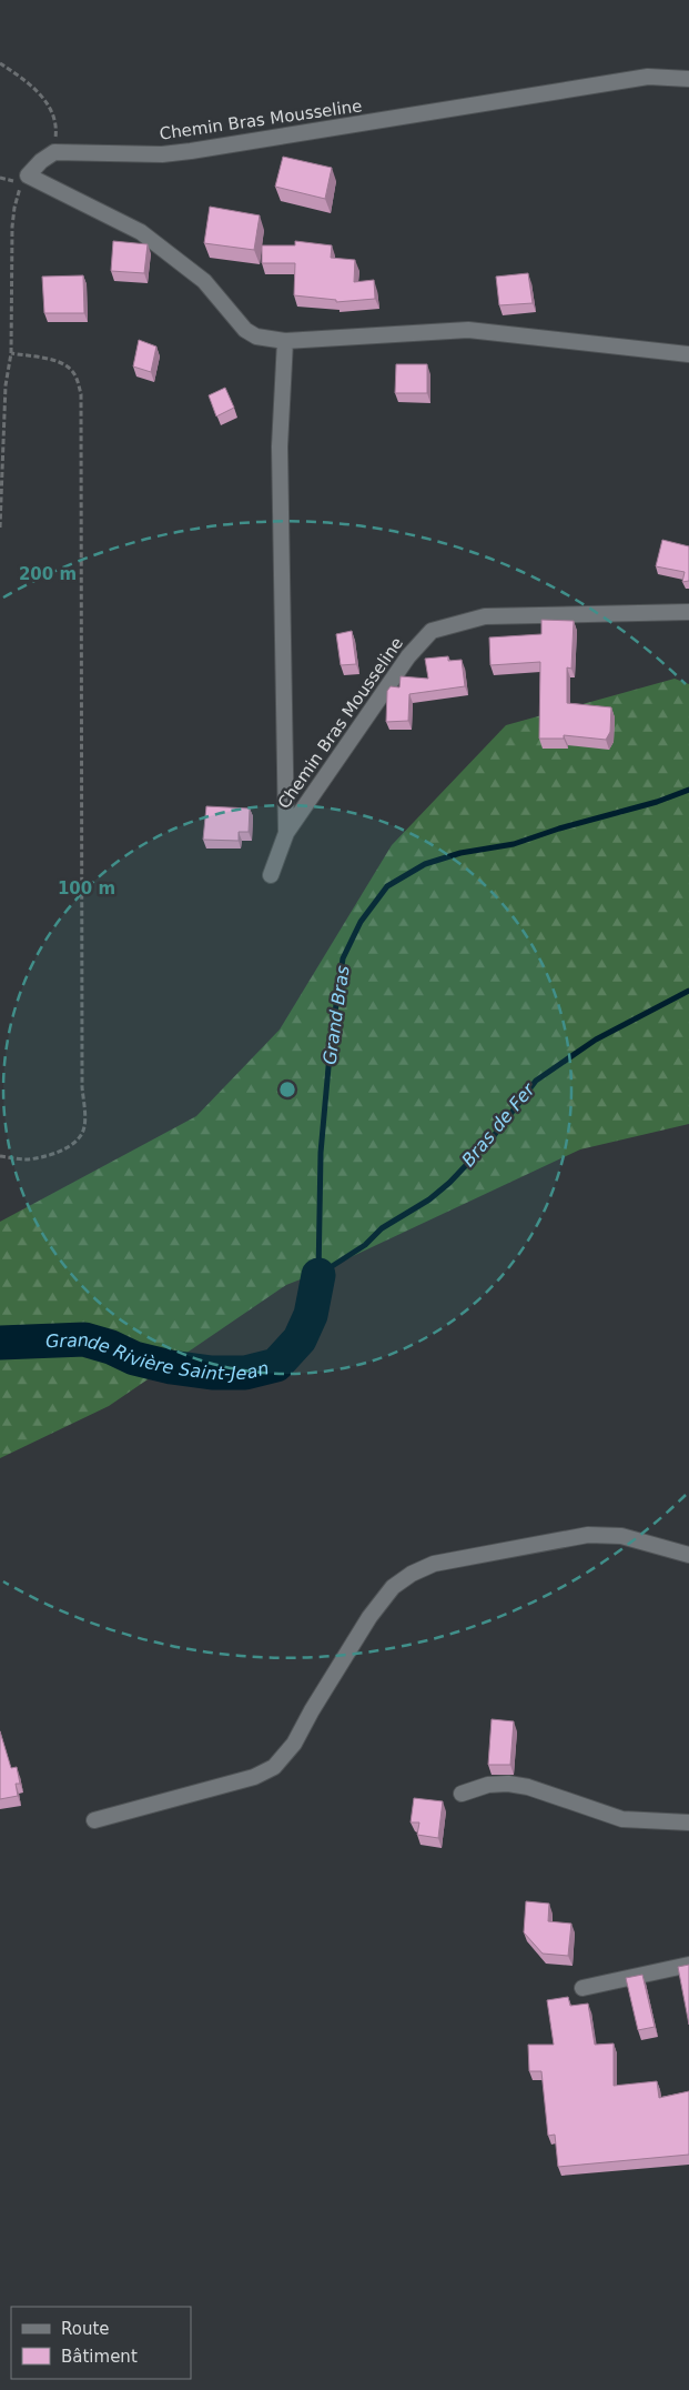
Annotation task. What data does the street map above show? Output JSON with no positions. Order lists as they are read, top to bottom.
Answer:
{
  "streets": {
    "street": ["Chemin Bras Mousseline"]
  },
  "water": ["Grand Bras", "Bras de Fer", "Grande Rivière Saint-Jean"],
  "legend": ["Route", "Bâtiment"],
  "rings": ["200 m", "100 m"]
}
